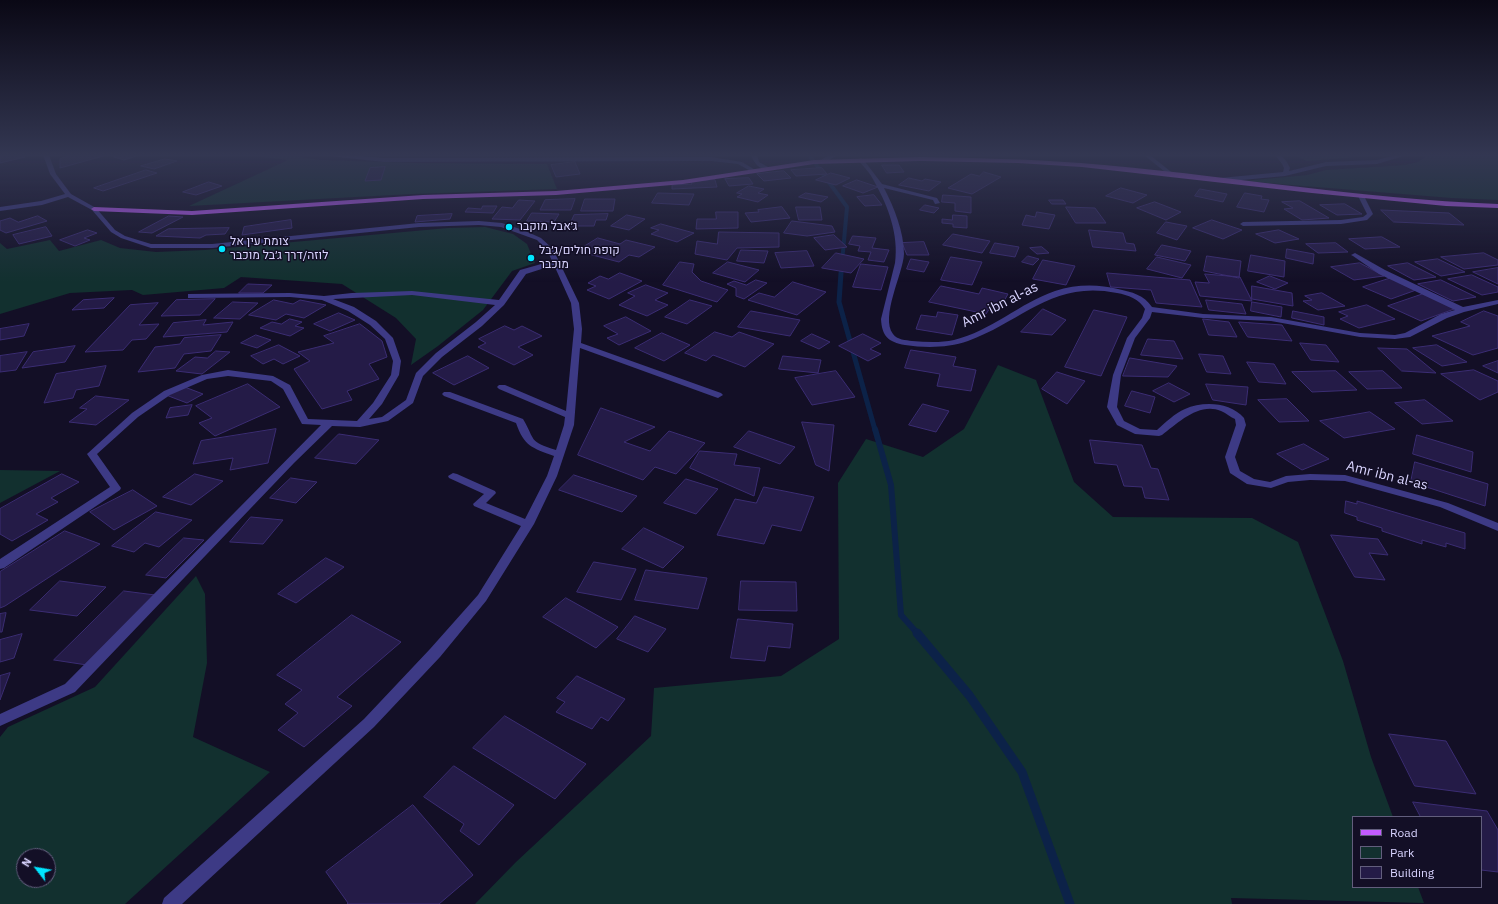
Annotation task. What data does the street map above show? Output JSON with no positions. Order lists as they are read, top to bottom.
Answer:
{
  "streets": {
    "street": ["Amr ibn al-as"]
  },
  "places": ["ג׳אבל מוקבר", "צומת עין אל לוזה/דרך ג׳בל מוכבר", "קופת חולים/ג׳בל מוכבר"],
  "legend": ["Road", "Park", "Building"],
  "north": "top left"
}
